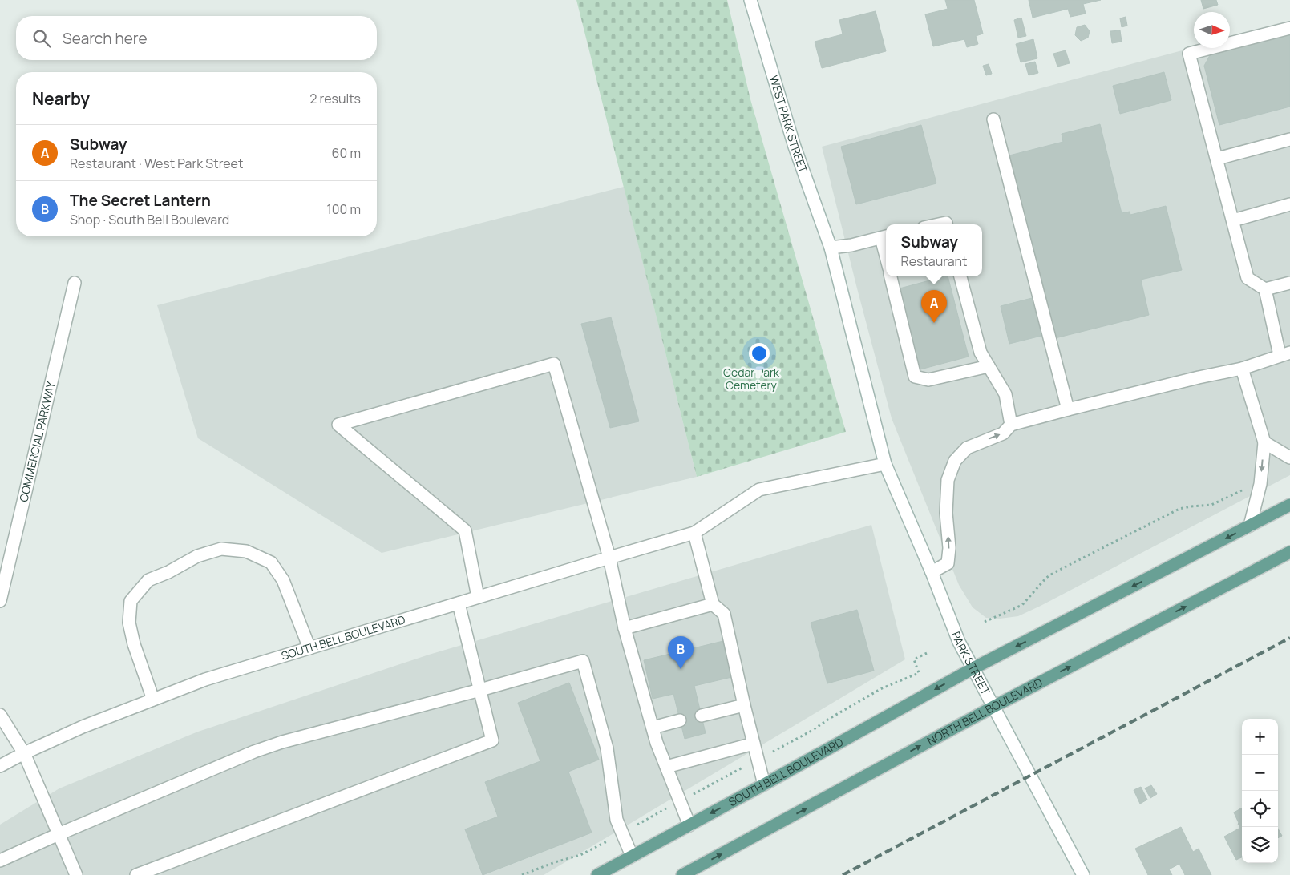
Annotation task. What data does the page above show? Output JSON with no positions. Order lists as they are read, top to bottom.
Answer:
{
  "streets": {
    "main road": ["SOUTH BELL BOULEVARD", "NORTH BELL BOULEVARD"],
    "street": ["WEST PARK STREET", "COMMERCIAL PARKWAY", "PARK STREET"]
  },
  "crossings": [
    ["WEST PARK STREET", "SOUTH BELL BOULEVARD"],
    ["WEST PARK STREET", "PARK STREET"],
    ["SOUTH BELL BOULEVARD", "PARK STREET"],
    ["PARK STREET", "NORTH BELL BOULEVARD"]
  ],
  "parks": ["Cedar Park Cemetery"],
  "north": "right",
  "page": {
    "search": "Search here",
    "heading": ["Nearby", "2 results"],
    "list": [
      {
        "mark": "A",
        "name": "Subway",
        "note": "Restaurant · West Park Street",
        "value": "60 m"
      },
      {
        "mark": "B",
        "name": "The Secret Lantern",
        "note": "Shop · South Bell Boulevard",
        "value": "100 m"
      }
    ],
    "popup": ["Subway", "Restaurant"],
    "pins": ["A", "B"],
    "map_buttons": ["+", "−"]
  }
}
